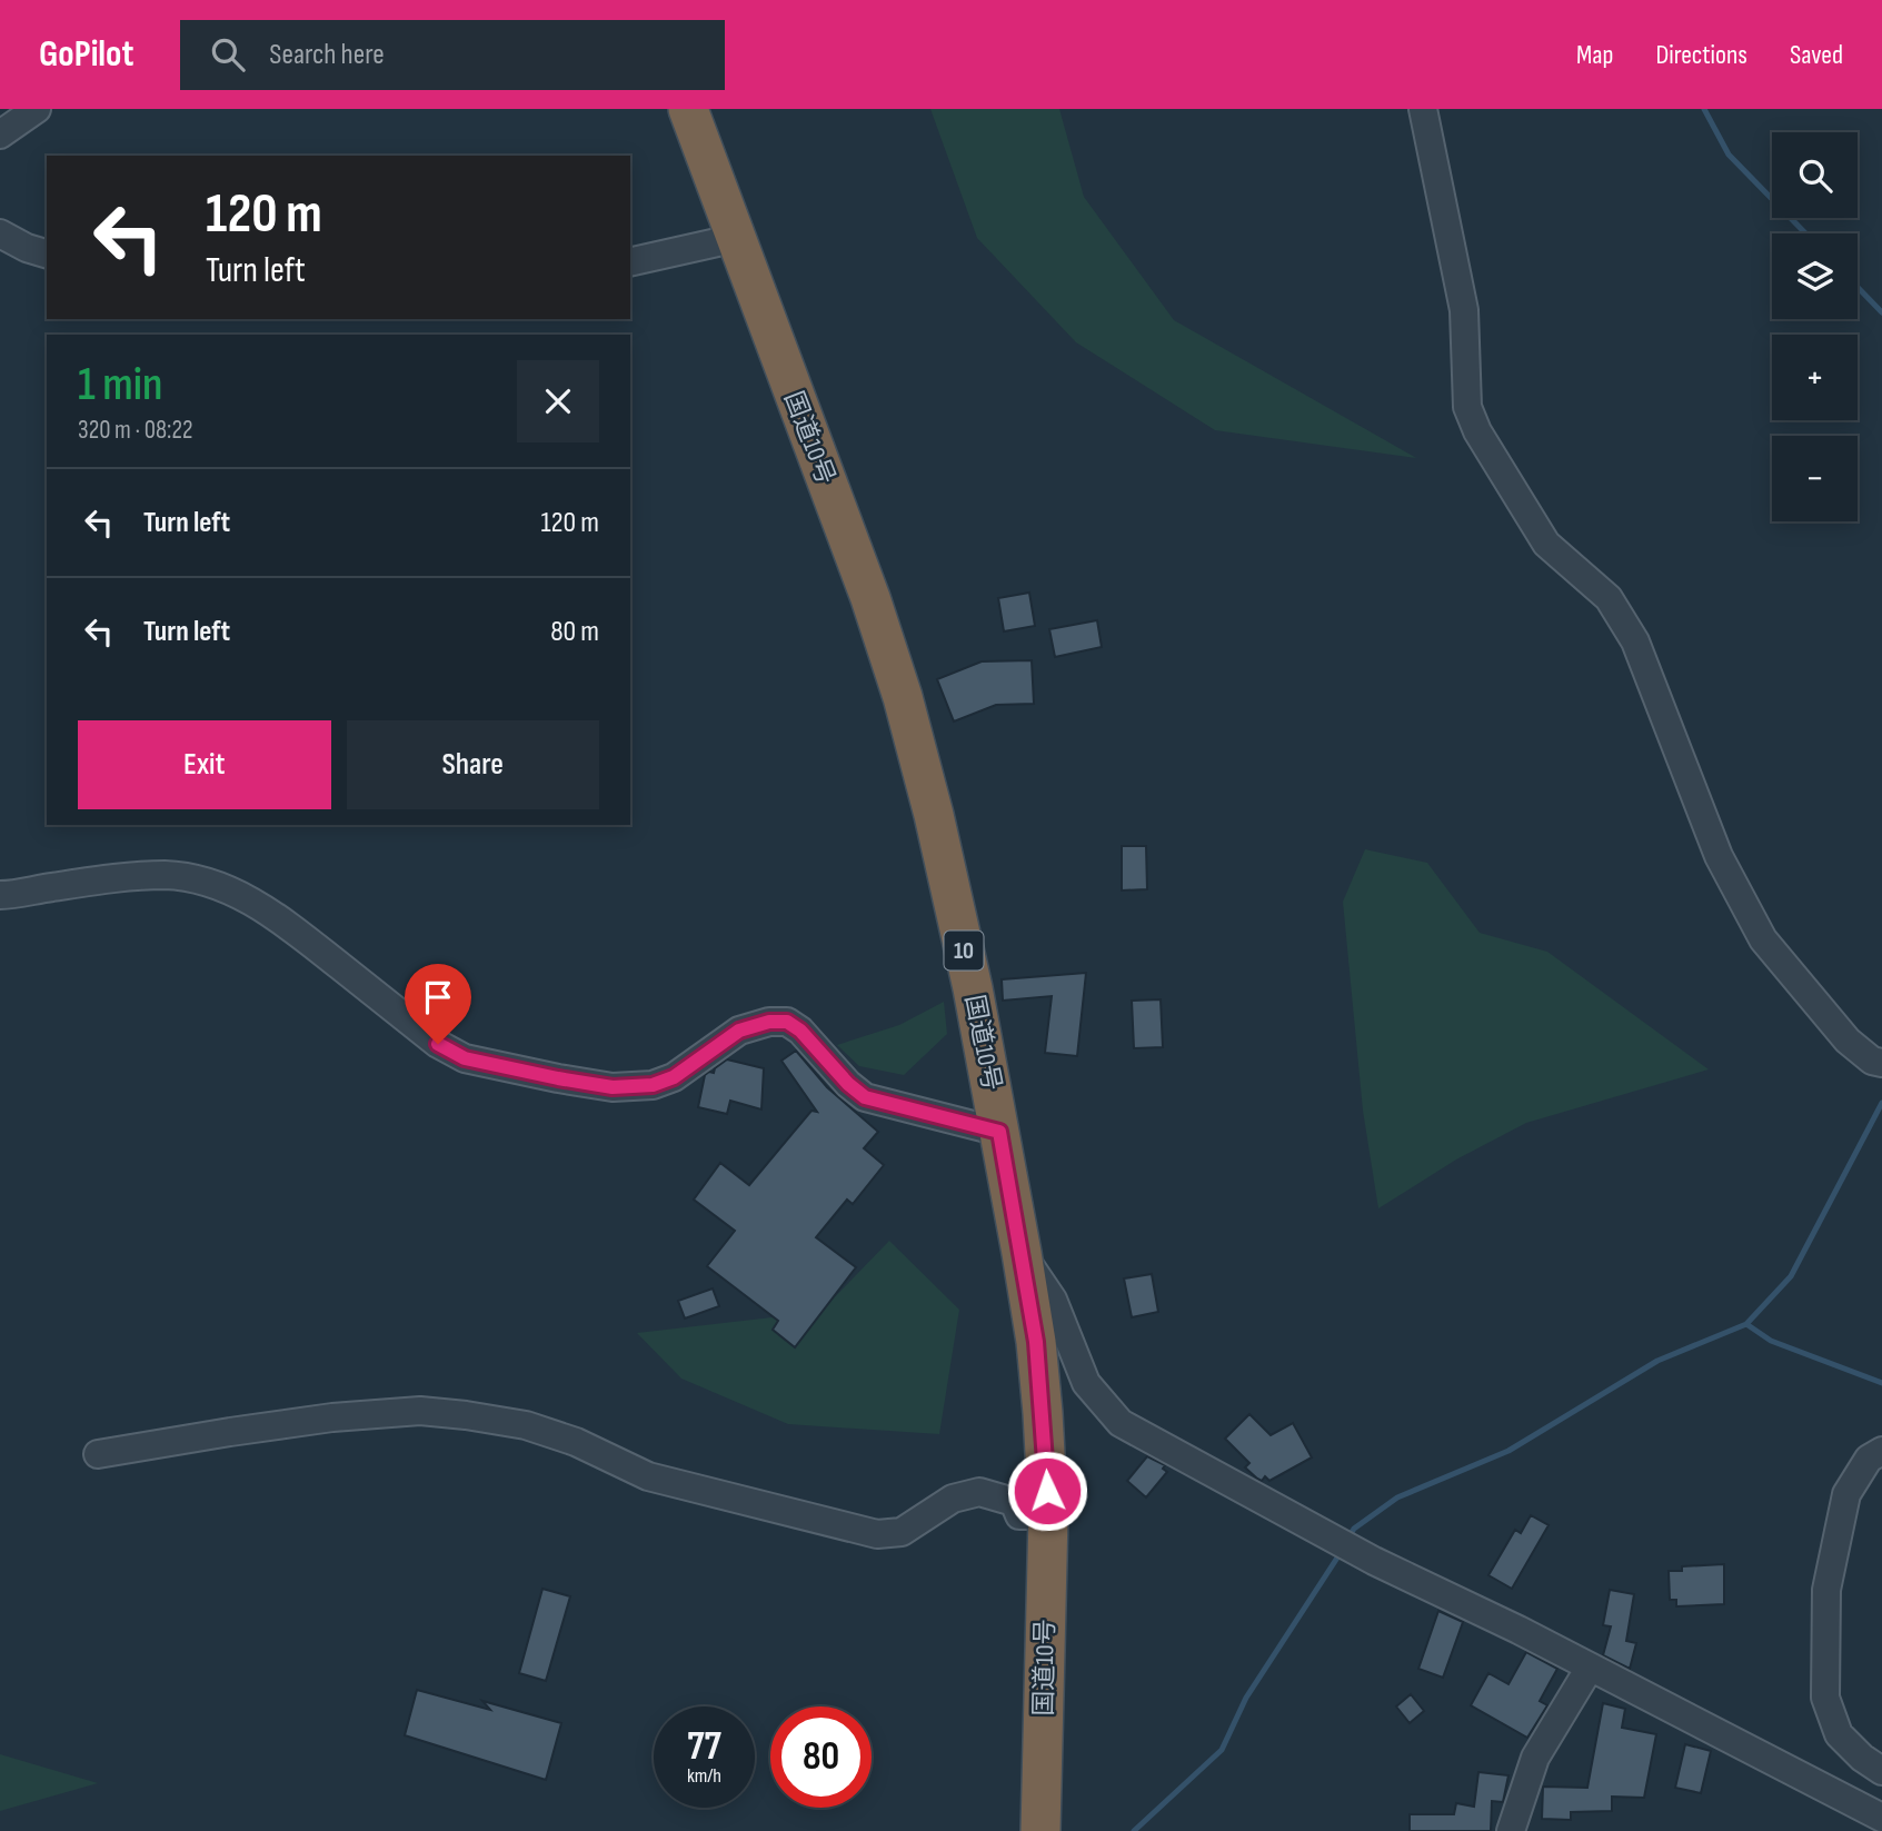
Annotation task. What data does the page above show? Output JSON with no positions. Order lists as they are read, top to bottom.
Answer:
{
  "streets": {
    "highway": ["国道10号", "10"]
  },
  "page": {
    "header": "GoPilot",
    "search": "Search here",
    "nav": ["Map", "Directions", "Saved"],
    "map_buttons": ["+", "−"],
    "turn": ["120 m", "Turn left"],
    "heading": ["1 min", "320 m · 08:22"],
    "list": [
      {
        "name": "Turn left",
        "value": "120 m"
      },
      {
        "name": "Turn left",
        "value": "80 m"
      }
    ],
    "buttons": ["Exit", "Share"],
    "speed": "77 km/h",
    "limit": "80"
  }
}
